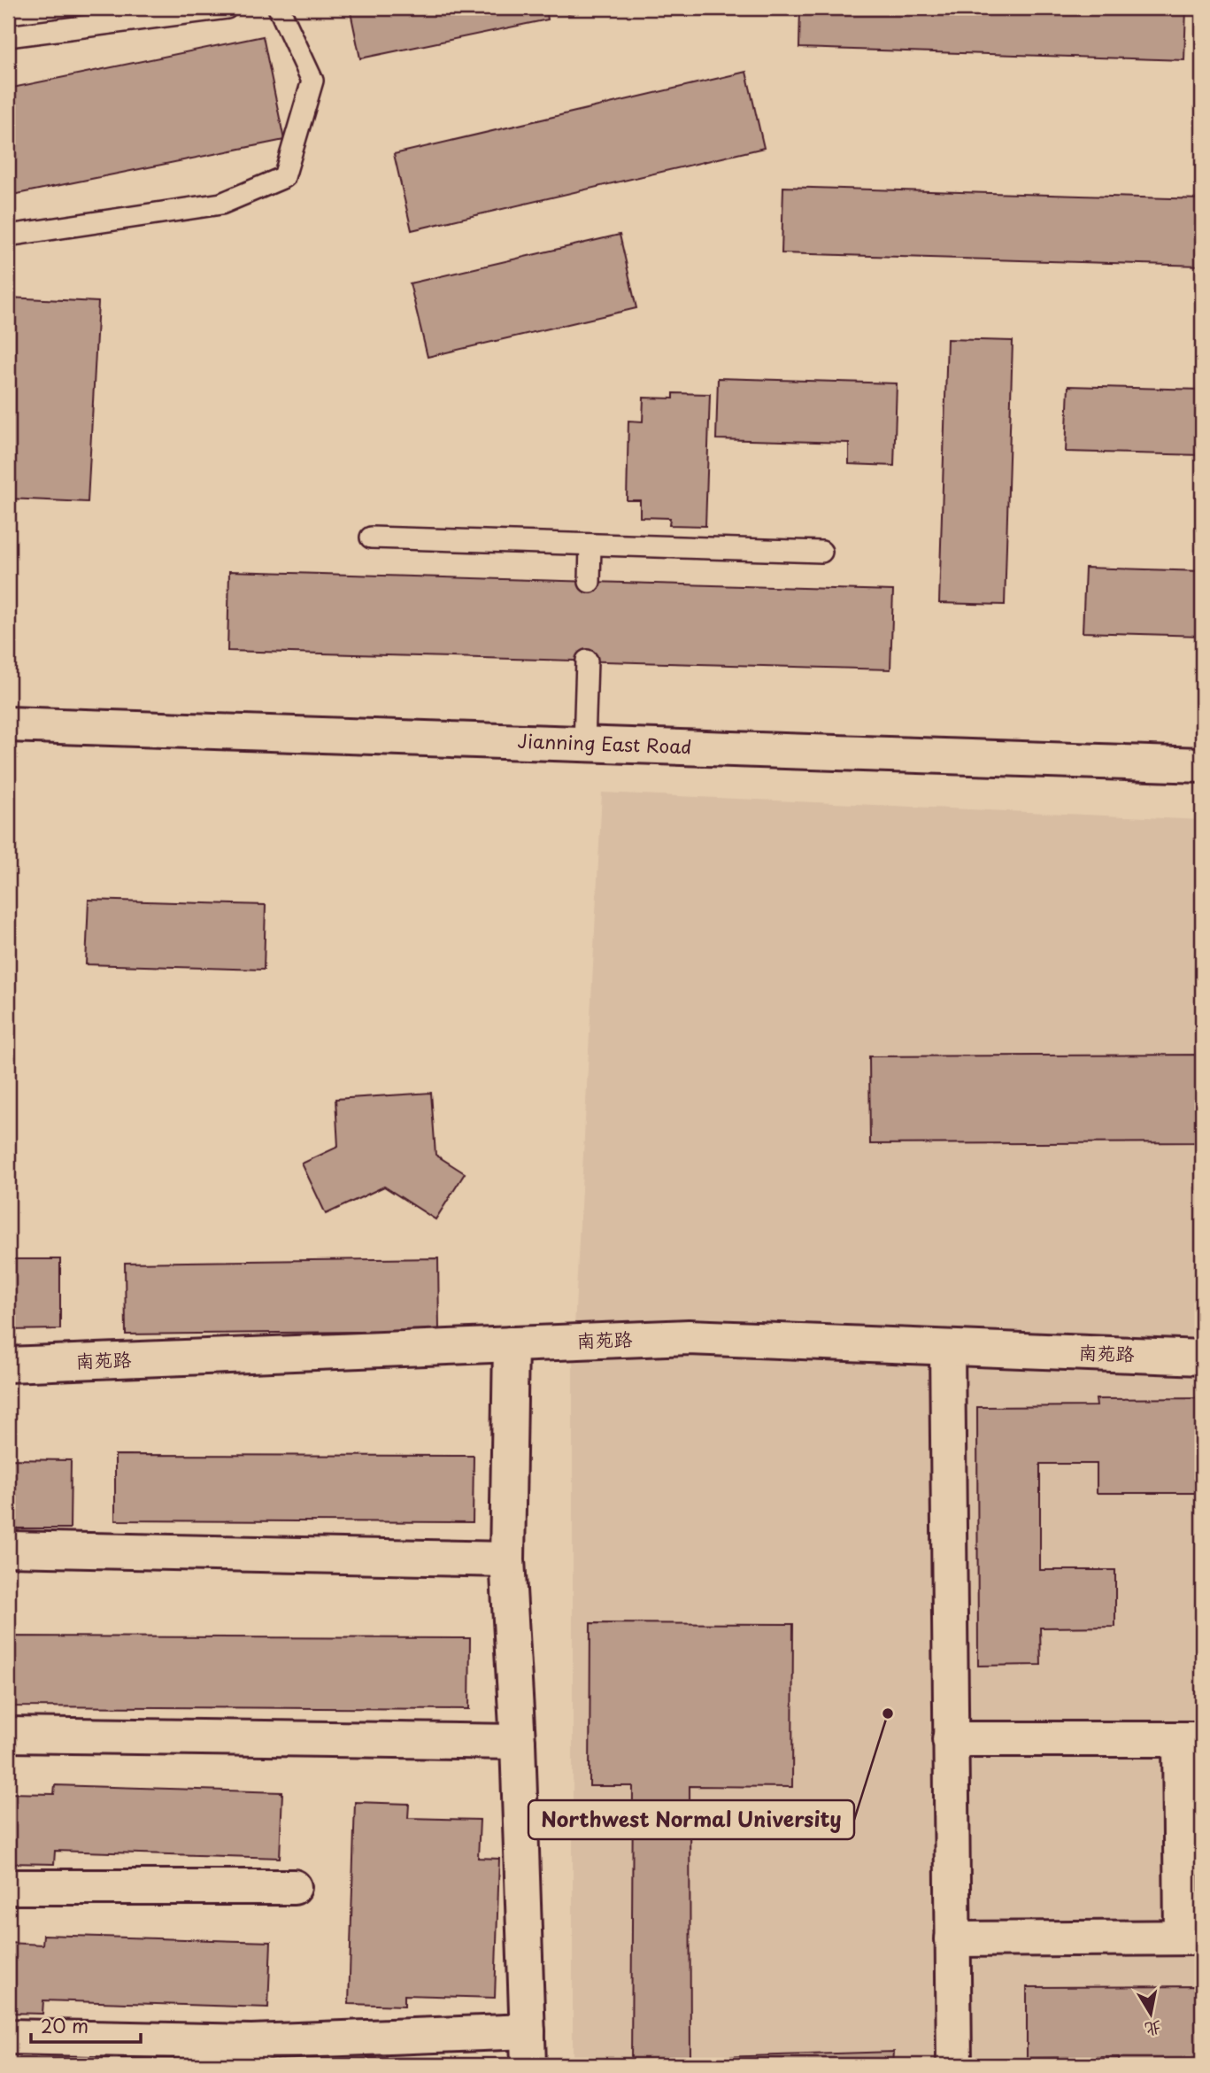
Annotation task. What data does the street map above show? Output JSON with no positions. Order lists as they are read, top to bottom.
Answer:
{
  "streets": {
    "street": ["Jianning East Road", "南苑路"]
  },
  "places": ["Northwest Normal University"],
  "scale_bar": "20 m",
  "north": "bottom"
}
